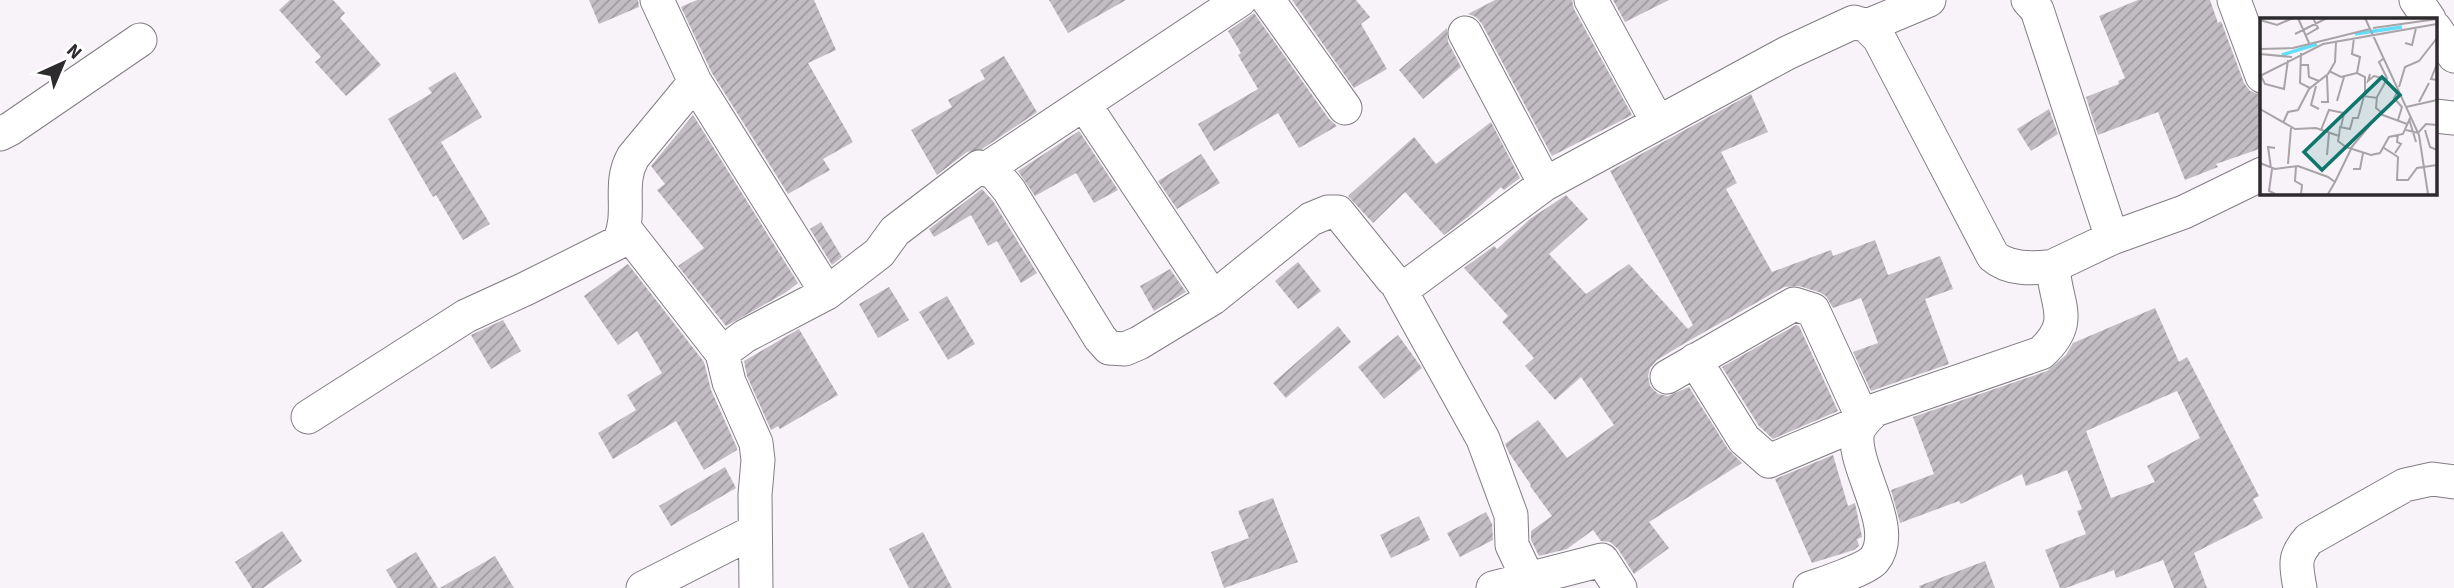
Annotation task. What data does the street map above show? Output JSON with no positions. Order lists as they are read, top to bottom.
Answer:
{
  "north": "top right"
}
